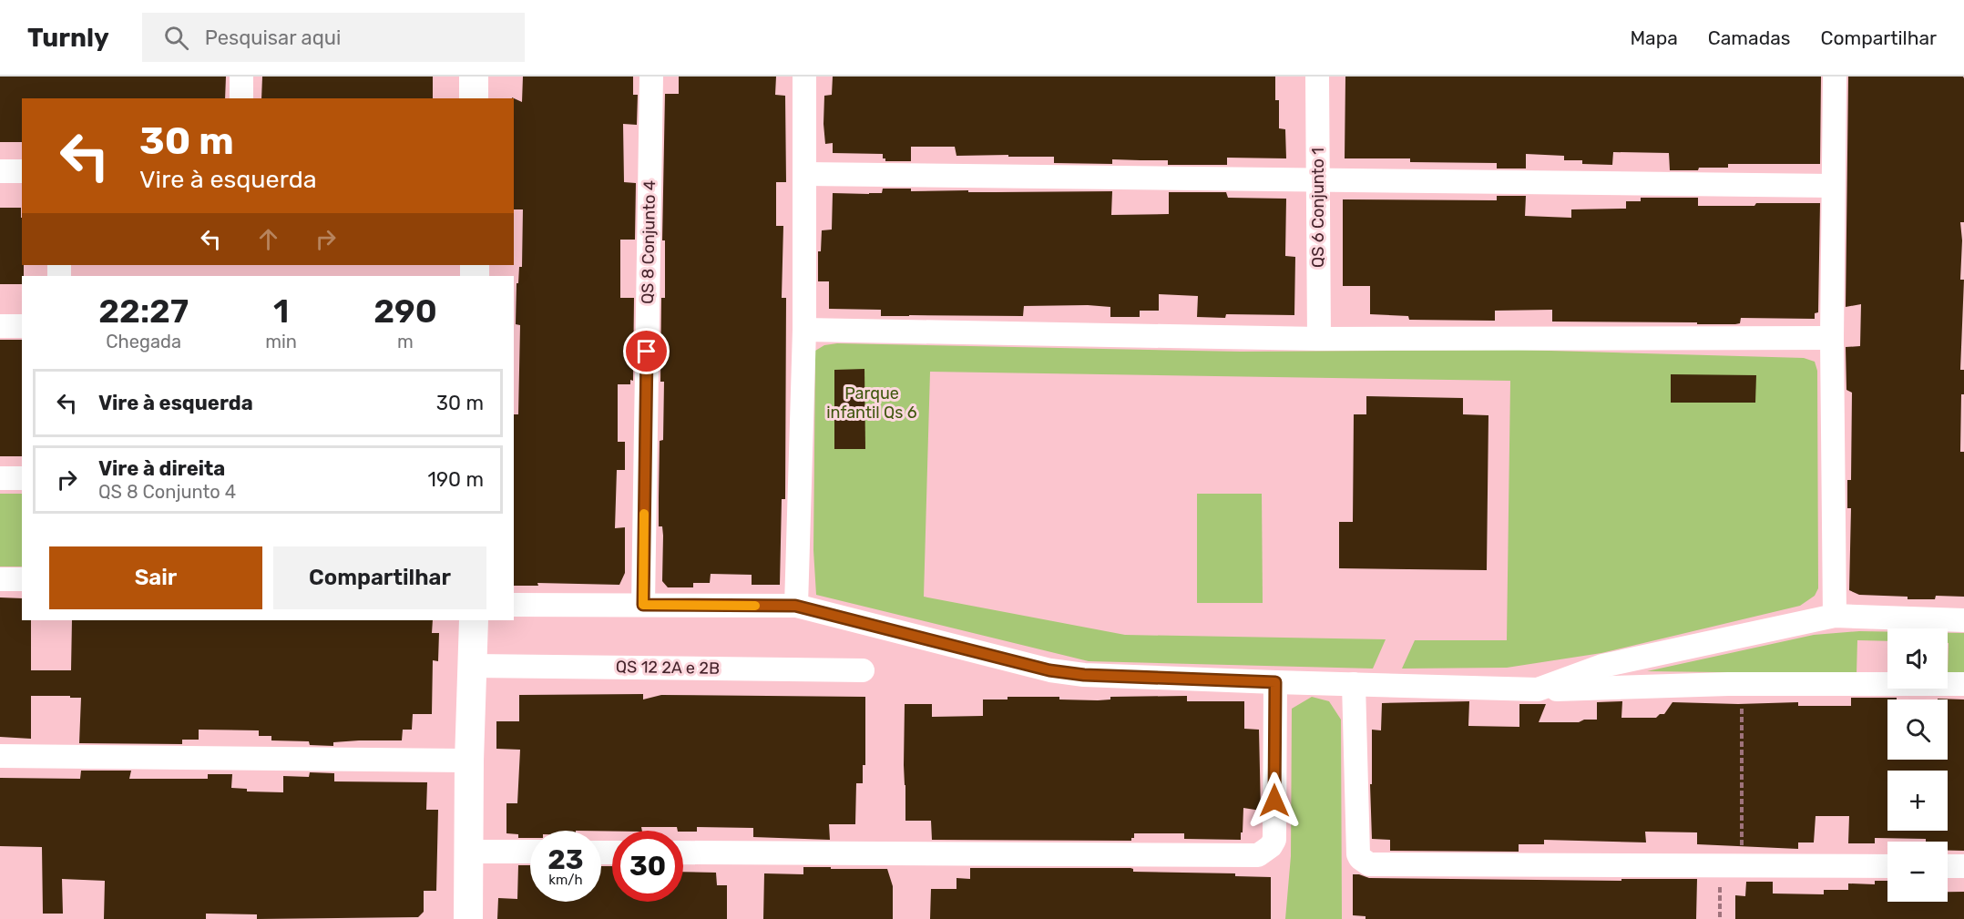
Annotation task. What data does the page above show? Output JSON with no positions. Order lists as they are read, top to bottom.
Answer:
{
  "streets": {
    "street": ["QS 6 Conjunto 1", "QS 8 Conjunto 4", "QS 12 2A e 2B"]
  },
  "parks": ["Parque infantil Qs 6"],
  "page": {
    "header": "Turnly",
    "search": "Pesquisar aqui",
    "nav": ["Mapa", "Camadas", "Compartilhar"],
    "turn": ["30 m", "Vire à esquerda"],
    "eta": [
      "22:27",
      "Chegada",
      "1",
      "min",
      "290",
      "m"
    ],
    "list": [
      {
        "name": "Vire à esquerda",
        "value": "30 m"
      },
      {
        "name": "Vire à direita",
        "note": "QS 8 Conjunto 4",
        "value": "190 m"
      }
    ],
    "buttons": ["Sair", "Compartilhar"],
    "map_buttons": ["+", "−"],
    "speed": "23 km/h",
    "limit": "30"
  }
}
